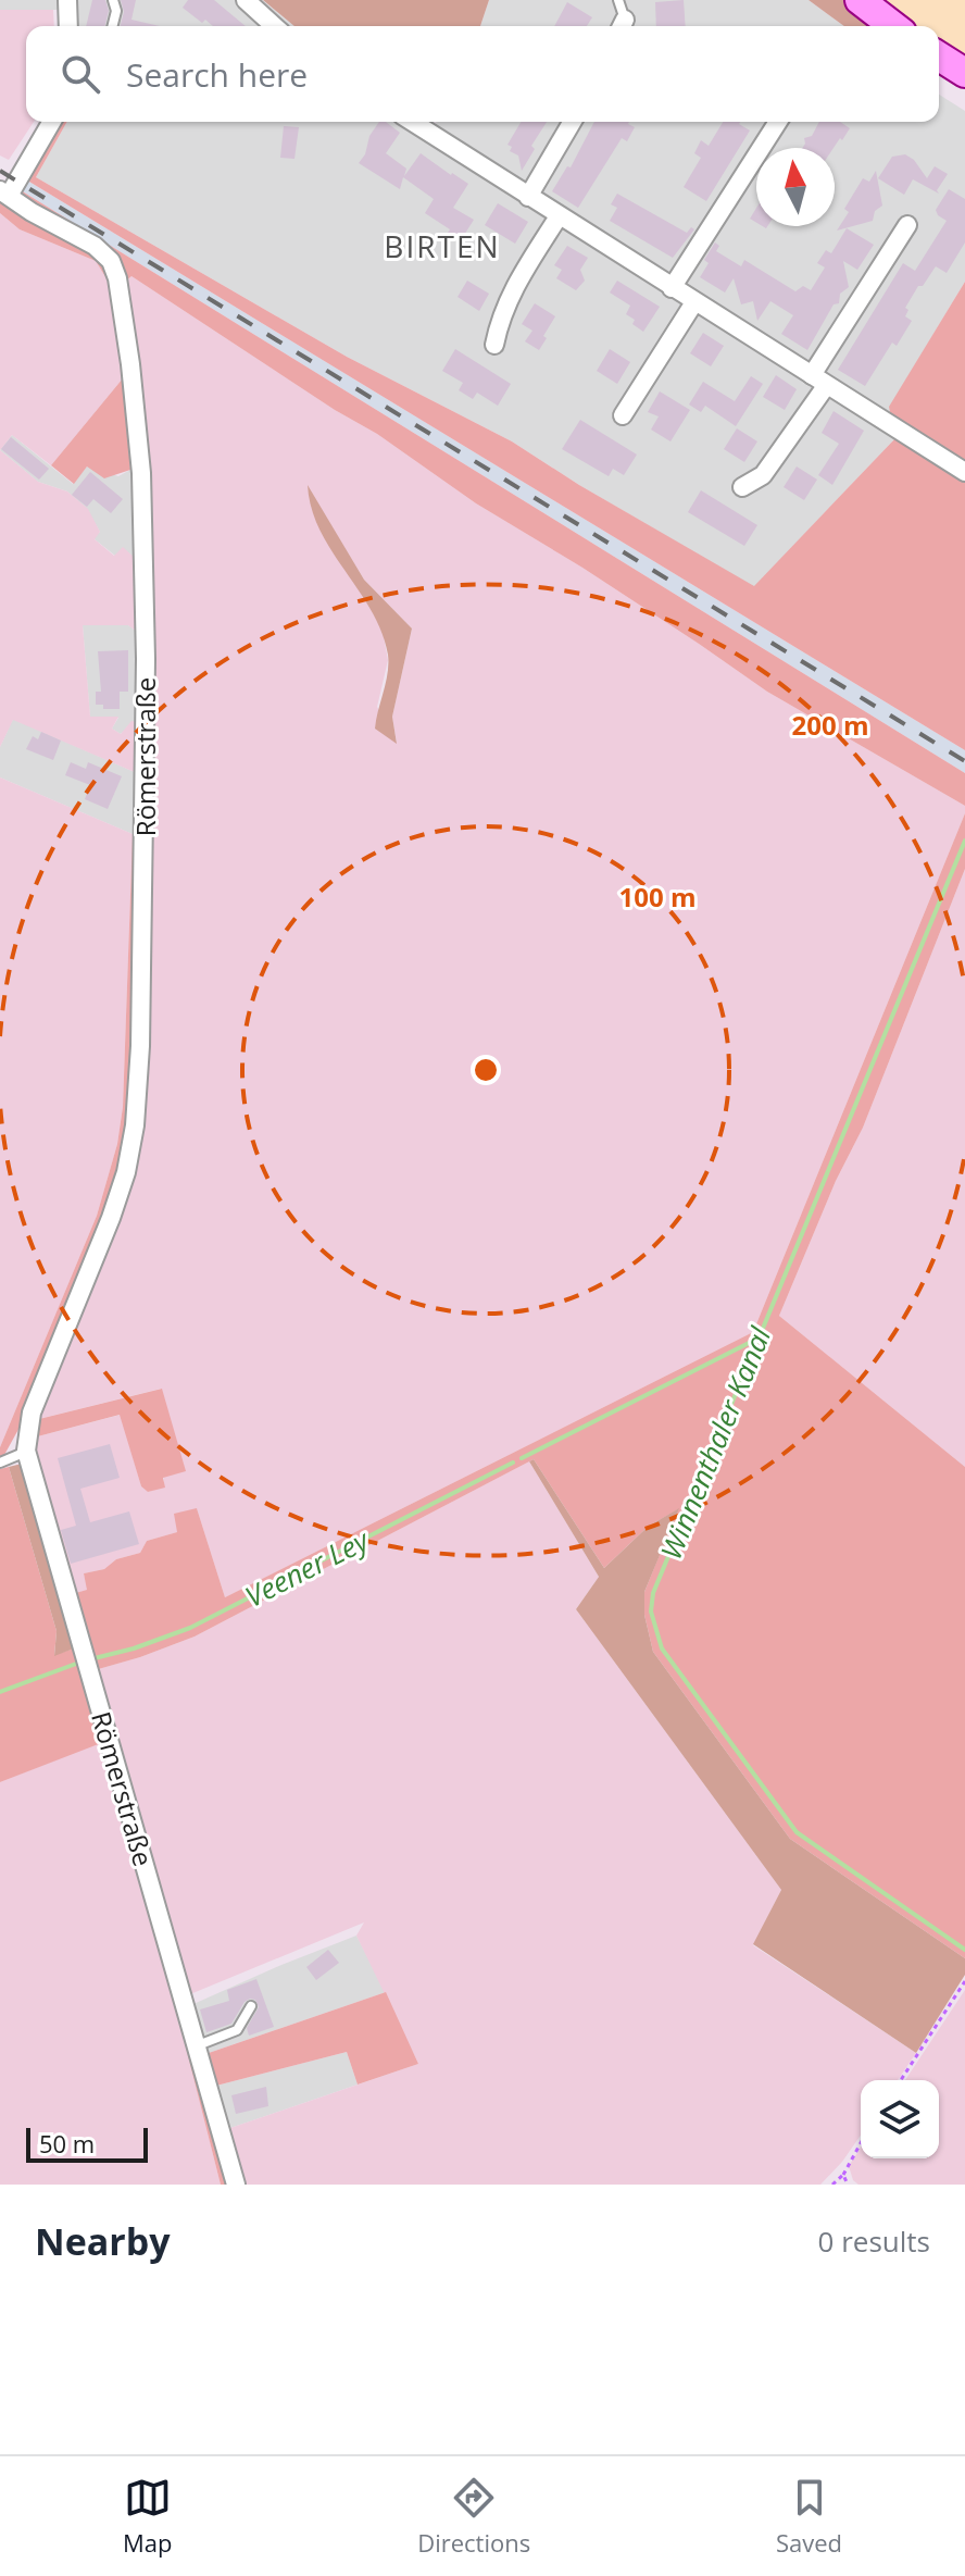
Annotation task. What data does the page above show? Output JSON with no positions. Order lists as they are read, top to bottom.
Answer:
{
  "streets": {
    "street": ["Römerstraße"]
  },
  "districts": ["BIRTEN"],
  "water": ["Winnenthaler Kanal", "Veener Ley"],
  "scale_bar": "50 m",
  "north": "top",
  "page": {
    "search": "Search here",
    "scale": "50 m",
    "heading": ["Nearby", "0 results"],
    "nav": ["Map", "Directions", "Saved"]
  },
  "rings": ["200 m", "100 m"]
}
